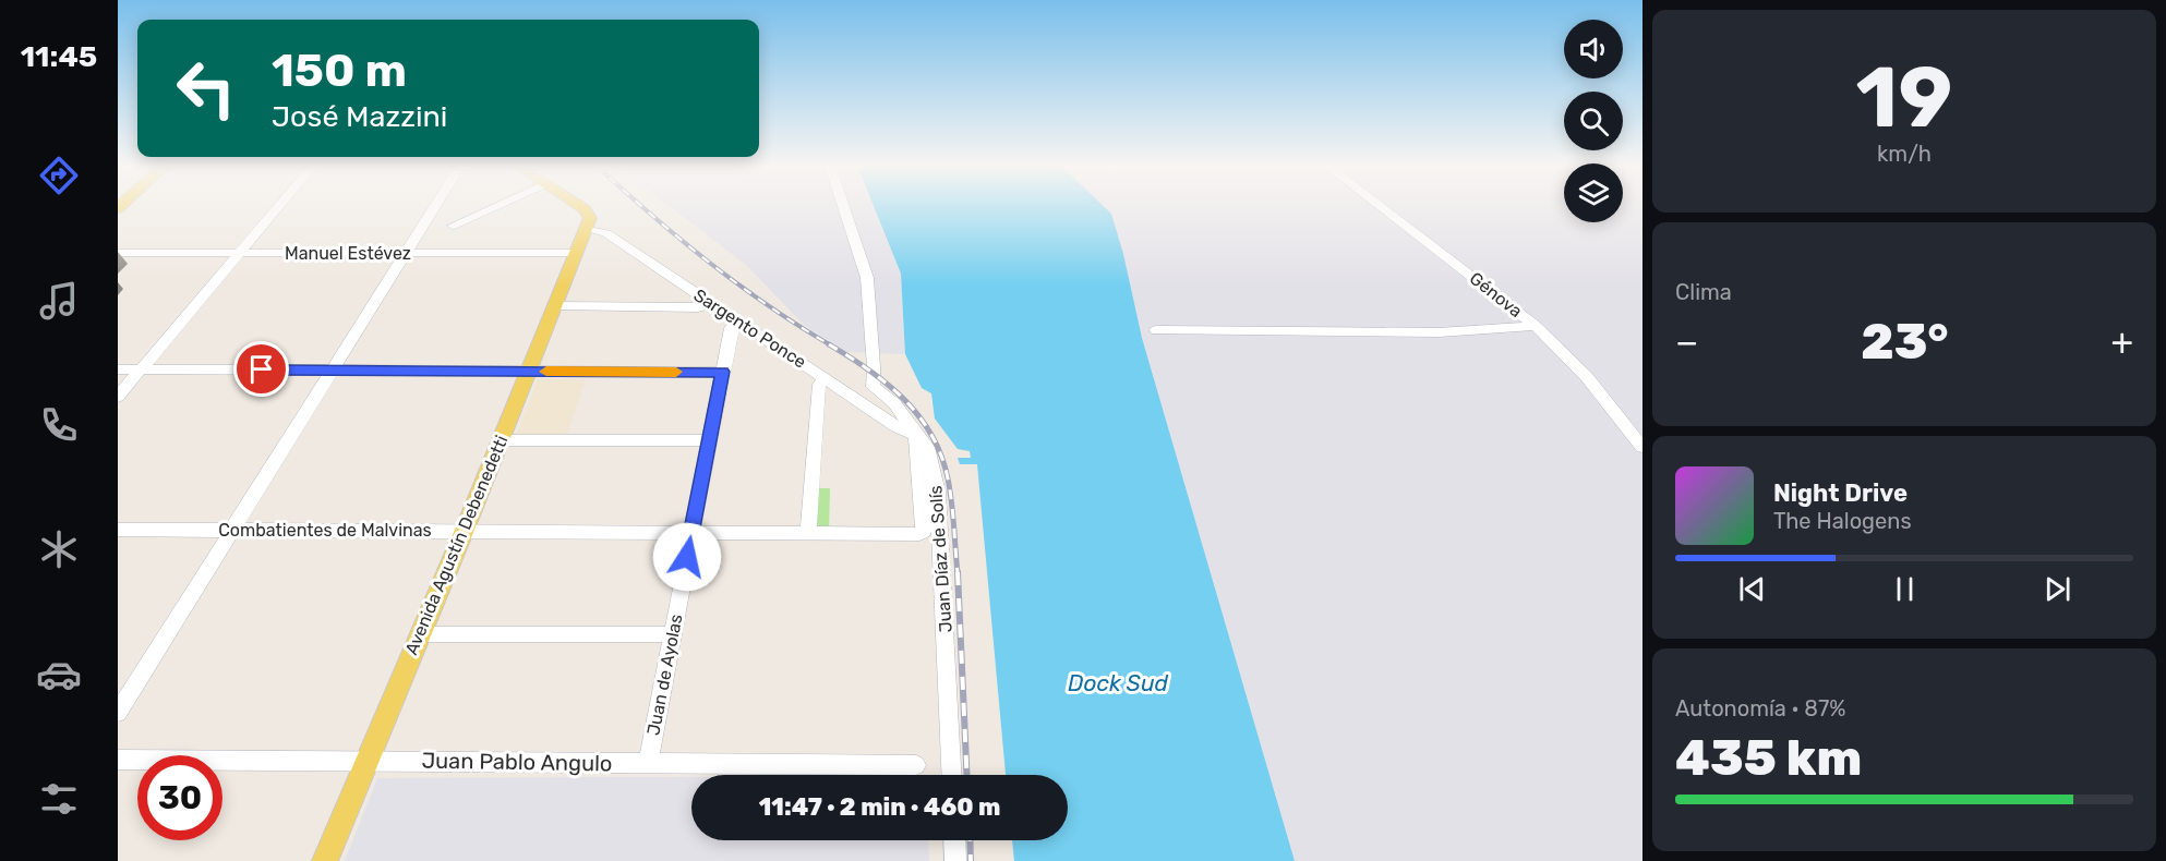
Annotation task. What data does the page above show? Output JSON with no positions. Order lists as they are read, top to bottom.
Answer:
{
  "streets": {
    "main road": ["Avenida Agustín Debenedetti"],
    "street": [
      "Manuel Estévez",
      "Génova",
      "Sargento Ponce",
      "Combatientes de Malvinas",
      "Juan Díaz de Solís",
      "Juan de Ayolas",
      "Juan Pablo Angulo"
    ]
  },
  "crossings": [
    ["Manuel Estévez", "Avenida Agustín Debenedetti"],
    ["Sargento Ponce", "Combatientes de Malvinas"],
    ["Sargento Ponce", "Avenida Agustín Debenedetti"],
    ["Sargento Ponce", "Juan Díaz de Solís"],
    ["Sargento Ponce", "Juan de Ayolas"],
    ["Combatientes de Malvinas", "Avenida Agustín Debenedetti"],
    ["Combatientes de Malvinas", "Juan Díaz de Solís"],
    ["Combatientes de Malvinas", "Juan de Ayolas"],
    ["Avenida Agustín Debenedetti", "Juan Pablo Angulo"],
    ["Juan de Ayolas", "Juan Pablo Angulo"]
  ],
  "water": ["Dock Sud"],
  "page": {
    "tabs": "11:45",
    "tile": [
      ["19", "km/h"],
      "Clima",
      ["Autonomía · 87%", "435 km"]
    ],
    "turn": ["150 m", "José Mazzini"],
    "heat": ["−", "23°", "+"],
    "song": ["Night Drive", "The Halogens"],
    "limit": "30",
    "trip": "11:47 · 2 min · 460 m"
  }
}
